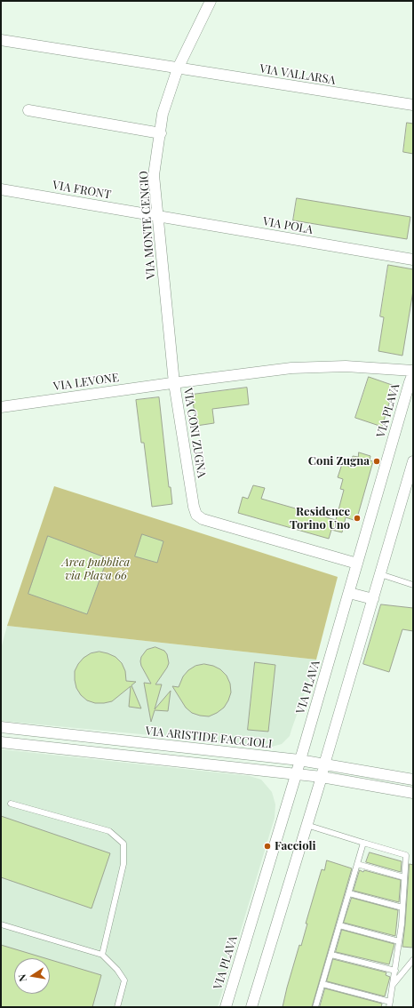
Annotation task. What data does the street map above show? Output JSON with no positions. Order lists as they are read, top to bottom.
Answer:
{
  "streets": {
    "street": [
      "VIA VALLARSA",
      "VIA FRONT",
      "VIA MONTE CENGIO",
      "VIA POLA",
      "VIA LEVONE",
      "VIA PLAVA",
      "VIA CONI ZUGNA",
      "VIA ARISTIDE FACCIOLI"
    ]
  },
  "crossings": [
    ["VIA VALLARSA", "VIA MONTE CENGIO"],
    ["VIA FRONT", "VIA MONTE CENGIO"],
    ["VIA FRONT", "VIA POLA"],
    ["VIA MONTE CENGIO", "VIA POLA"],
    ["VIA MONTE CENGIO", "VIA LEVONE"],
    ["VIA MONTE CENGIO", "VIA CONI ZUGNA"],
    ["VIA LEVONE", "VIA CONI ZUGNA"],
    ["VIA PLAVA", "VIA CONI ZUGNA"],
    ["VIA PLAVA", "VIA ARISTIDE FACCIOLI"]
  ],
  "parks": ["Area pubblica via Plava 66"],
  "places": ["Coni Zugna", "Residence Torino Uno", "Faccioli"],
  "north": "left"
}
